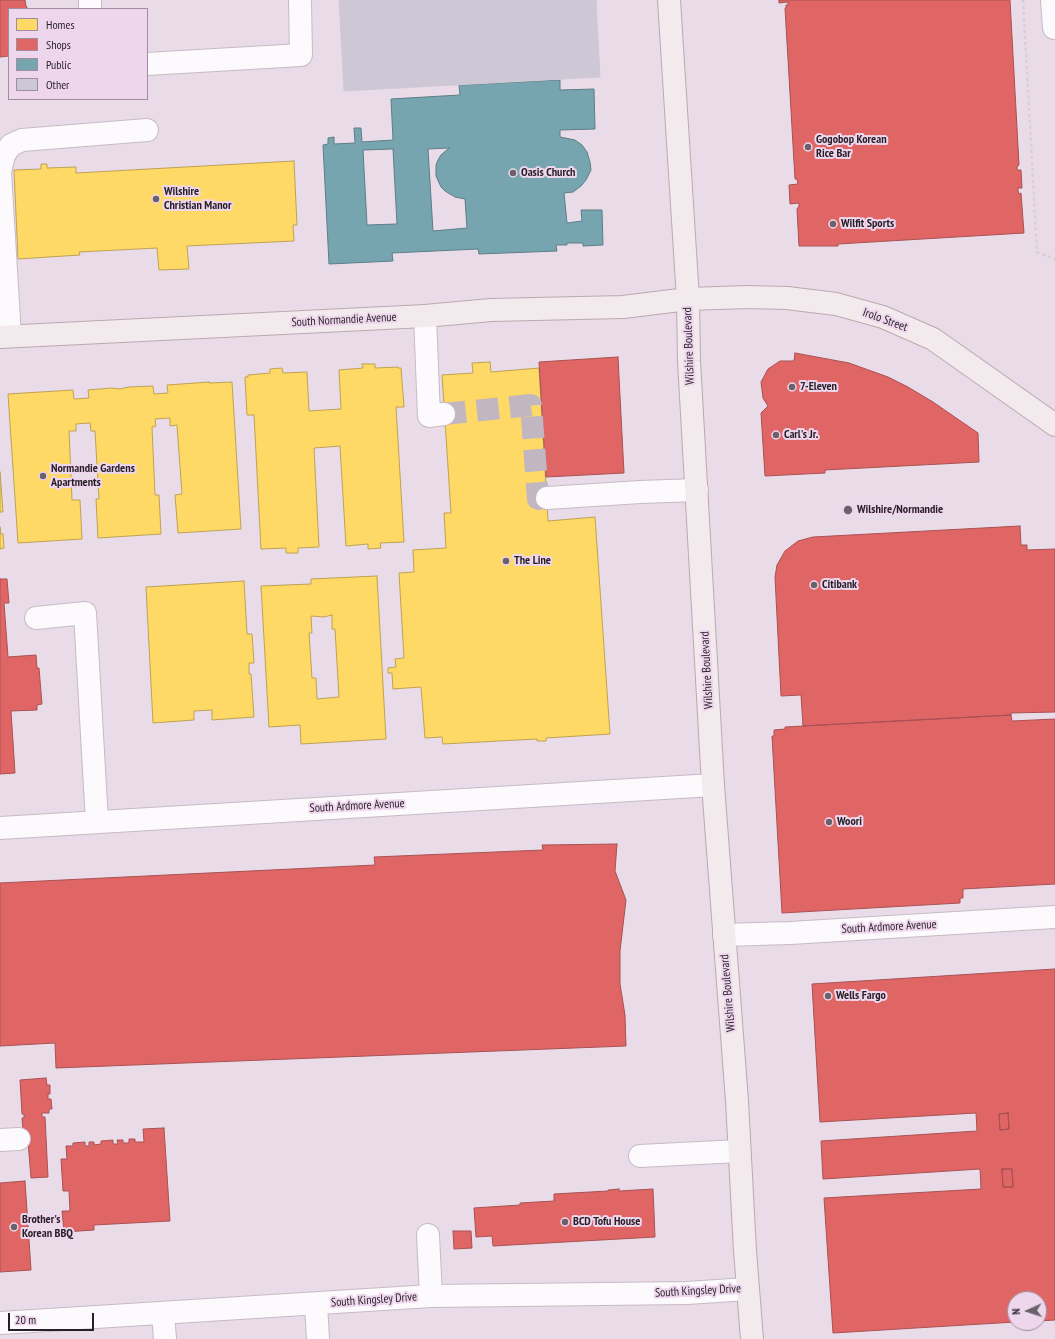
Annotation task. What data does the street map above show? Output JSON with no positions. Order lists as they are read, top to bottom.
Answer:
{
  "streets": {
    "main road": ["South Normandie Avenue", "Irolo Street", "Wilshire Boulevard"],
    "street": ["South Ardmore Avenue", "South Kingsley Drive"]
  },
  "crossings": [
    ["South Normandie Avenue", "Irolo Street"],
    ["South Normandie Avenue", "Wilshire Boulevard"],
    ["Irolo Street", "Wilshire Boulevard"],
    ["Wilshire Boulevard", "South Ardmore Avenue"],
    ["Wilshire Boulevard", "South Kingsley Drive"]
  ],
  "places": [
    "Gogobop Korean Rice Bar",
    "Oasis Church",
    "Wilshire Christian Manor",
    "Wilfit Sports",
    "7-Eleven",
    "Carl's Jr.",
    "Normandie Gardens Apartments",
    "Wilshire/Normandie",
    "The Line",
    "Citibank",
    "Woori",
    "Wells Fargo",
    "BCD Tofu House",
    "Brother's Korean BBQ"
  ],
  "legend": [
    "Homes",
    "Shops",
    "Public",
    "Other"
  ],
  "scale_bar": "20 m",
  "north": "left"
}
